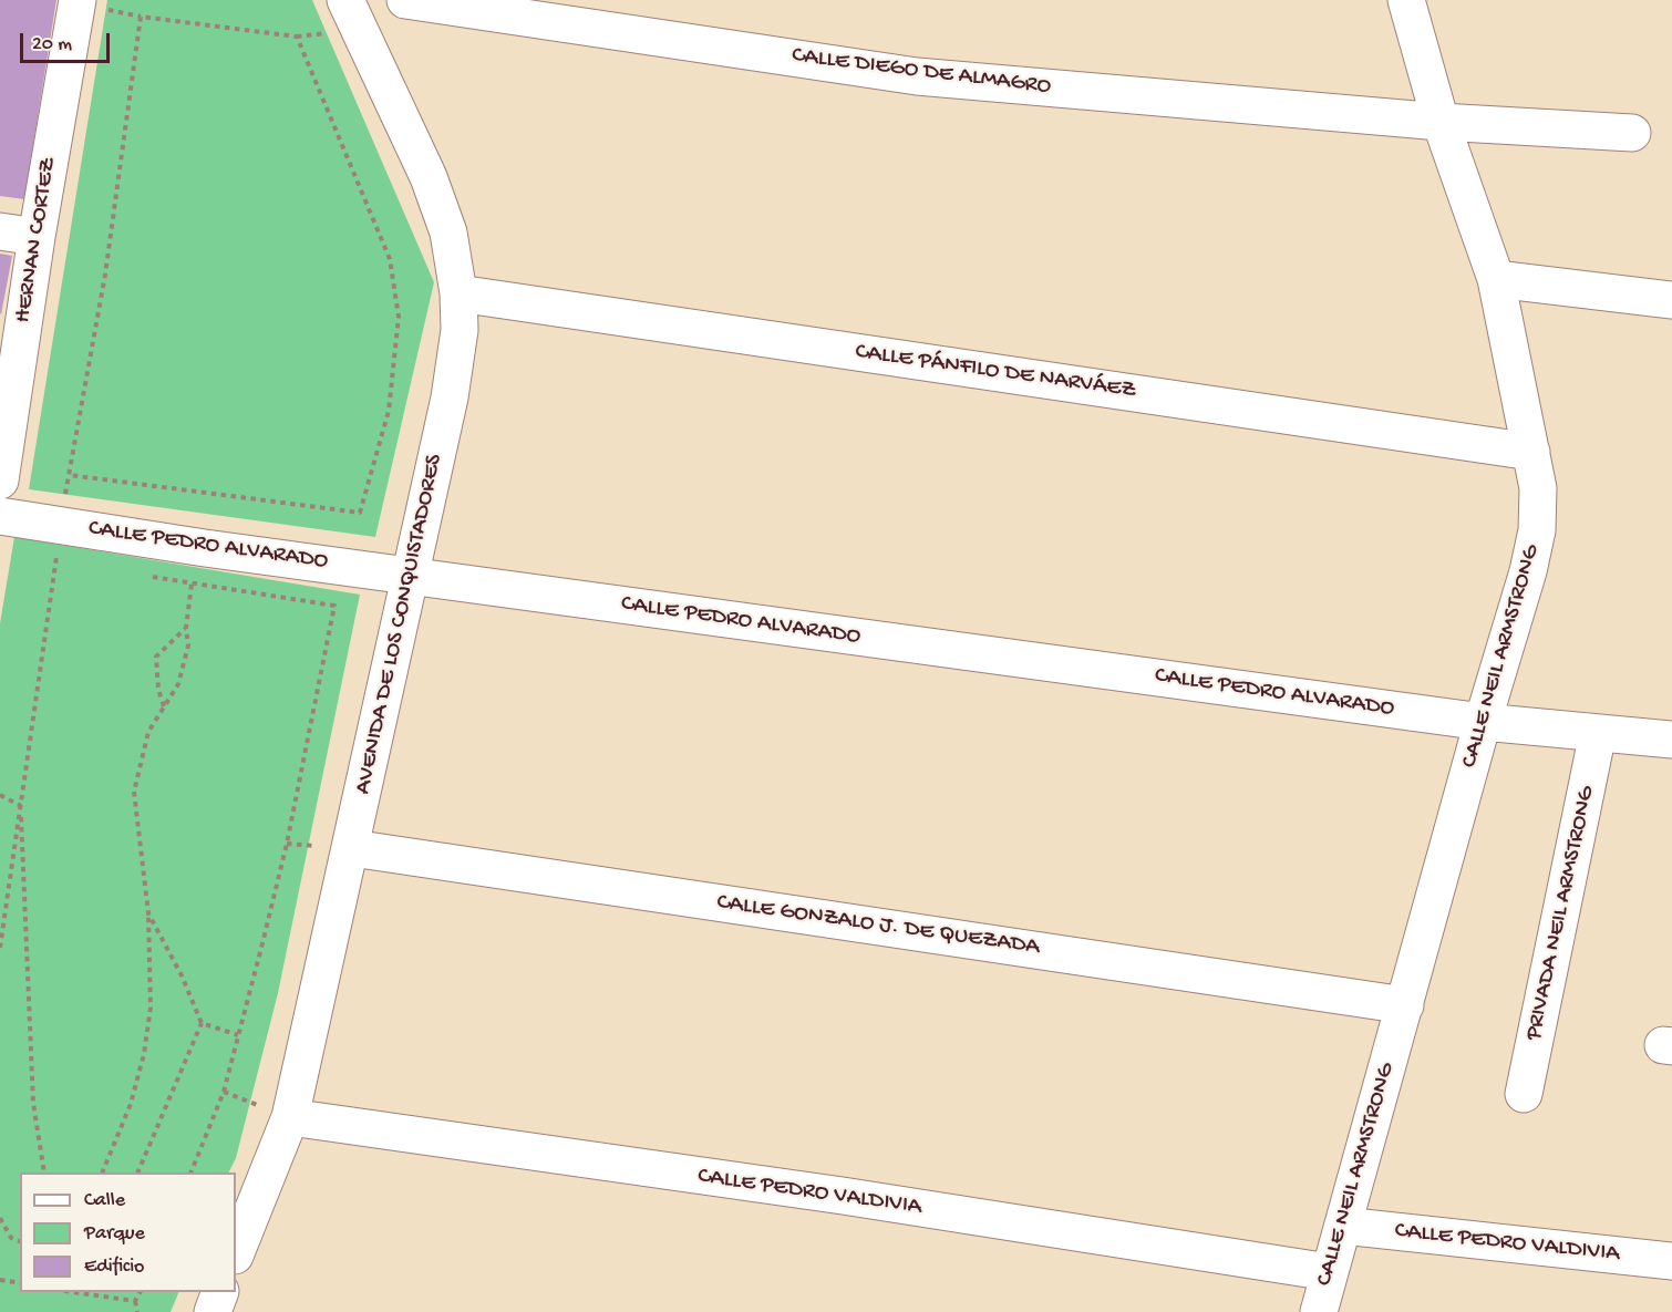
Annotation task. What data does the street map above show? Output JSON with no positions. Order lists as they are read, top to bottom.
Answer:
{
  "streets": {
    "street": [
      "CALLE DIEGO DE ALMAGRO",
      "HERNAN CORTEZ",
      "CALLE PÁNFILO DE NARVÁEZ",
      "CALLE PEDRO ALVARADO",
      "AVENIDA DE LOS CONQUISTADORES",
      "CALLE NEIL ARMSTRONG",
      "PRIVADA NEIL ARMSTRONG",
      "CALLE GONZALO J. DE QUEZADA",
      "CALLE PEDRO VALDIVIA"
    ]
  },
  "crossings": [
    ["CALLE DIEGO DE ALMAGRO", "CALLE NEIL ARMSTRONG"],
    ["CALLE PÁNFILO DE NARVÁEZ", "AVENIDA DE LOS CONQUISTADORES"],
    ["CALLE PÁNFILO DE NARVÁEZ", "CALLE NEIL ARMSTRONG"],
    ["CALLE PEDRO ALVARADO", "AVENIDA DE LOS CONQUISTADORES"],
    ["CALLE PEDRO ALVARADO", "CALLE NEIL ARMSTRONG"],
    ["CALLE PEDRO ALVARADO", "PRIVADA NEIL ARMSTRONG"],
    ["AVENIDA DE LOS CONQUISTADORES", "CALLE GONZALO J. DE QUEZADA"],
    ["AVENIDA DE LOS CONQUISTADORES", "CALLE PEDRO VALDIVIA"],
    ["CALLE NEIL ARMSTRONG", "CALLE GONZALO J. DE QUEZADA"],
    ["CALLE NEIL ARMSTRONG", "CALLE PEDRO VALDIVIA"]
  ],
  "legend": ["Calle", "Parque", "Edificio"],
  "scale_bar": "20 m"
}
